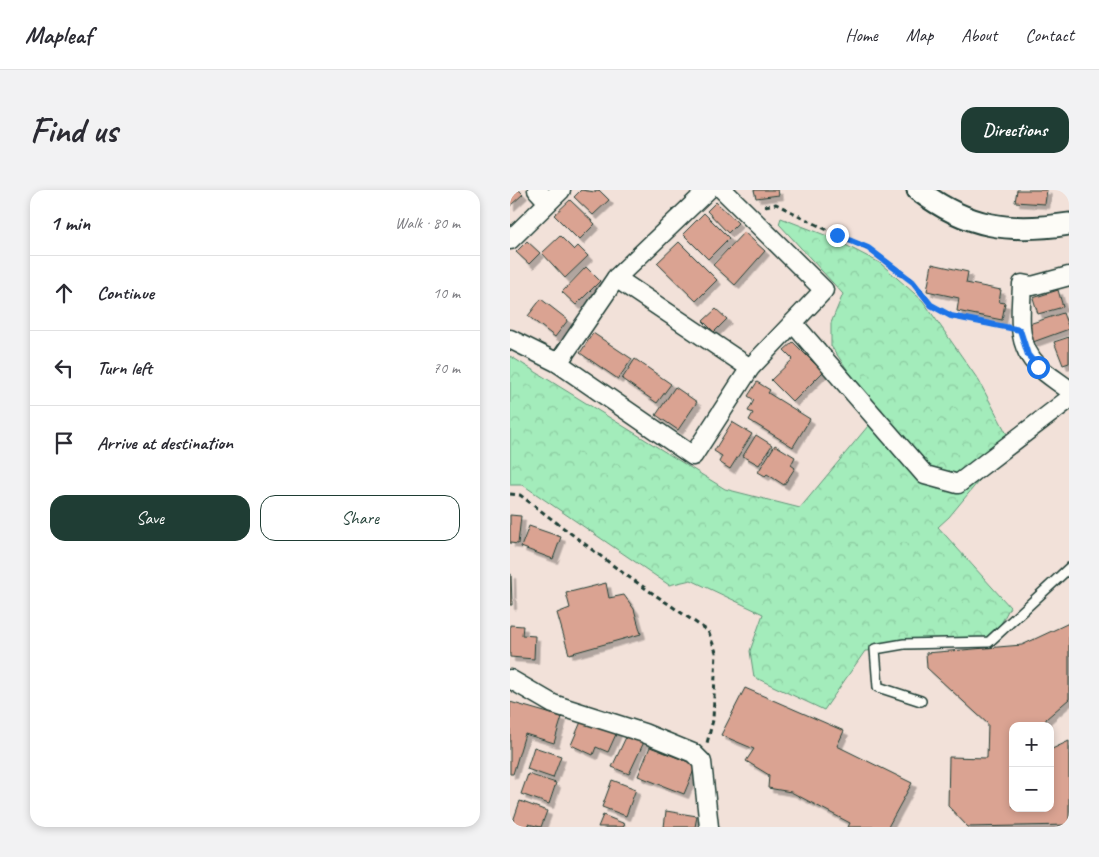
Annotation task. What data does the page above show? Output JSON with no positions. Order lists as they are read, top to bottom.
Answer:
{
  "page": {
    "header": "Mapleaf",
    "nav": [
      "Home",
      "Map",
      "About",
      "Contact"
    ],
    "buttons": [
      "Directions",
      ["Save", "Share"]
    ],
    "title": "Find us",
    "heading": ["1 min", "Walk · 80 m"],
    "list": [
      ["Continue", "10 m"],
      ["Turn left", "70 m"],
      "Arrive at destination"
    ],
    "map_buttons": ["+", "−"]
  }
}
